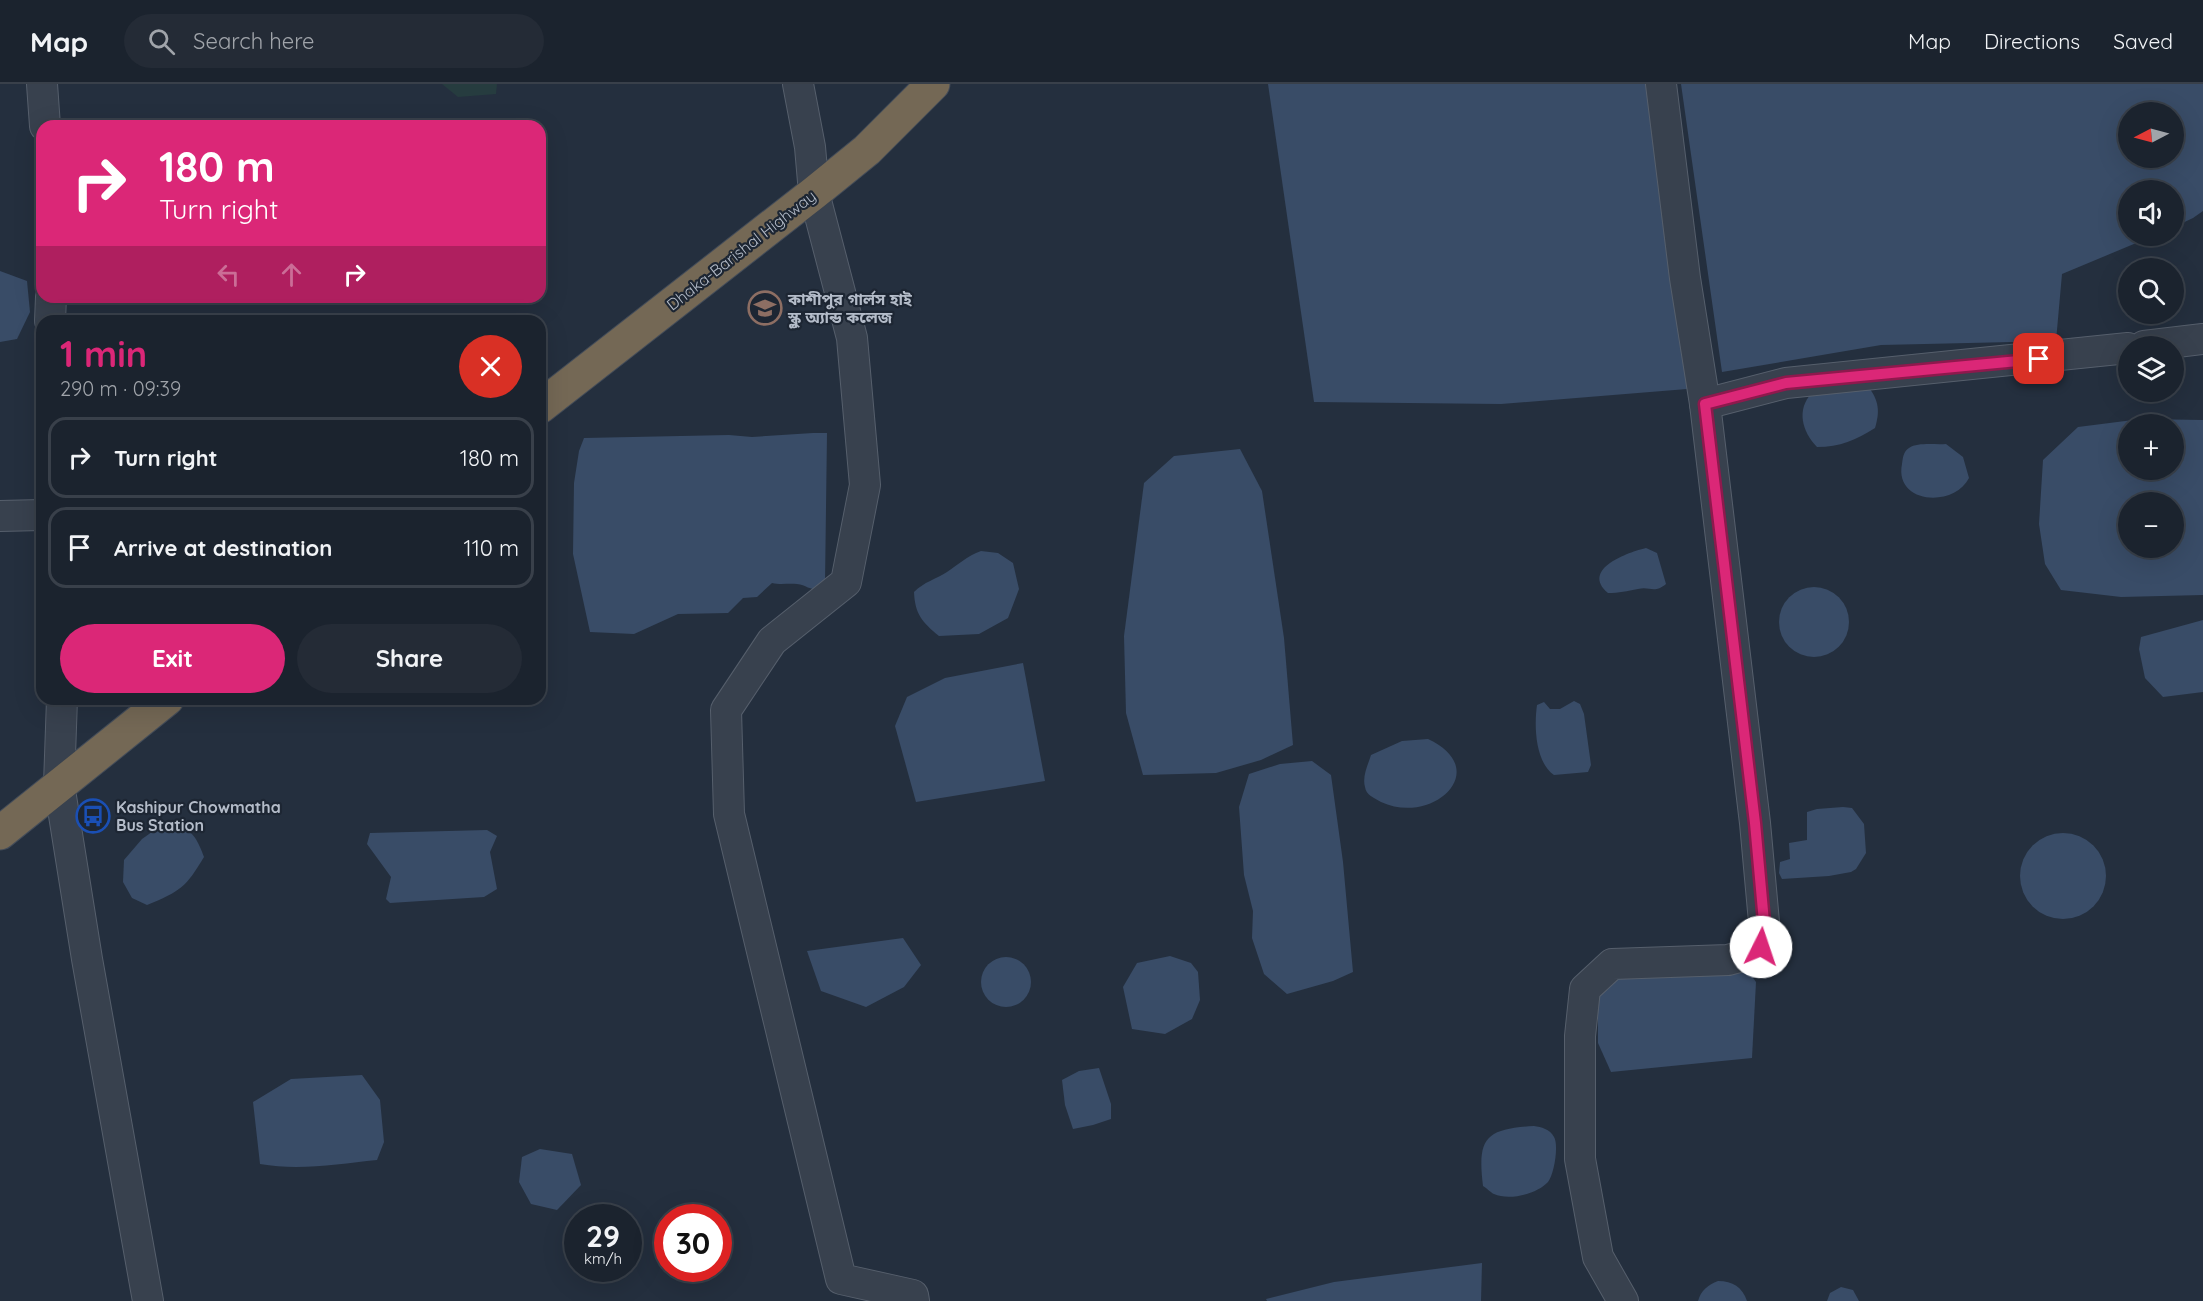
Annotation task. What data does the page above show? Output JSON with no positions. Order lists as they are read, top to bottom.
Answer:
{
  "streets": {
    "highway": ["Dhaka-Barishal Highway"]
  },
  "places": {
    "school or university": ["কাশীপুর গার্লস হাই স্কুল অ্যান্ড কলেজ"],
    "bus stop": ["Kashipur Chowmatha Bus Station"]
  },
  "north": "left",
  "page": {
    "header": "Map",
    "search": "Search here",
    "nav": ["Map", "Directions", "Saved"],
    "map_buttons": ["+", "−"],
    "turn": ["180 m", "Turn right"],
    "heading": ["1 min", "290 m · 09:39"],
    "list": [
      {
        "name": "Turn right",
        "value": "180 m"
      },
      {
        "name": "Arrive at destination",
        "value": "110 m"
      }
    ],
    "buttons": ["Exit", "Share"],
    "speed": "29 km/h",
    "limit": "30"
  }
}
